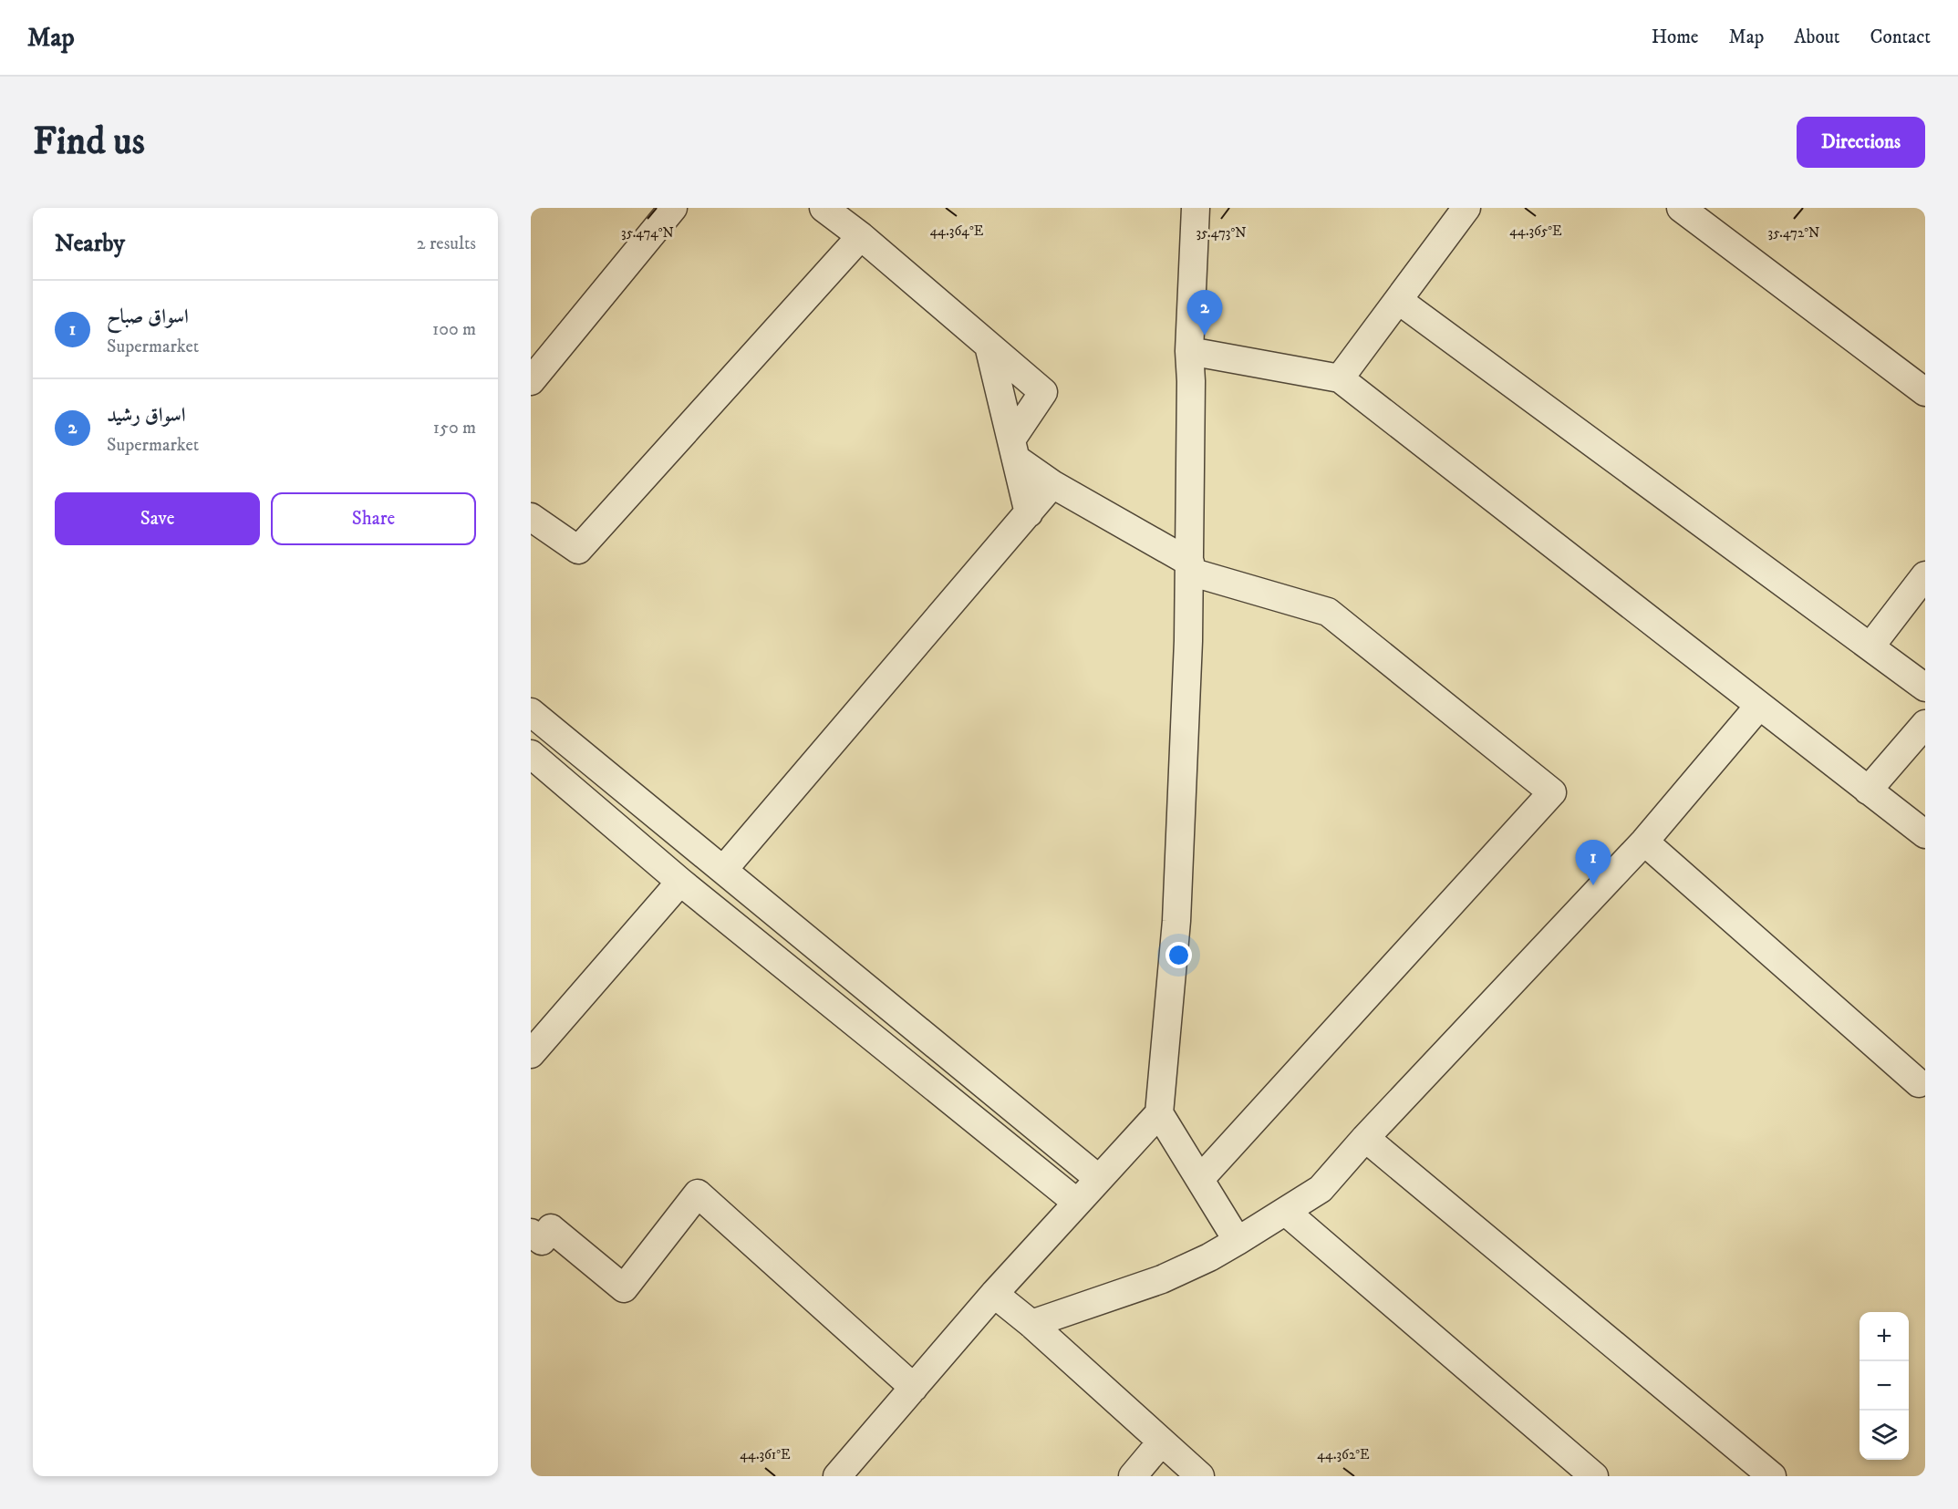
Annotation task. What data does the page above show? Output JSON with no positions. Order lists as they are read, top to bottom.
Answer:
{
  "page": {
    "header": "Map",
    "nav": [
      "Home",
      "Map",
      "About",
      "Contact"
    ],
    "buttons": [
      "Directions",
      ["Save", "Share"]
    ],
    "title": "Find us",
    "heading": ["Nearby", "2 results"],
    "list": [
      {
        "mark": "1",
        "name": "اسواق صباح",
        "note": "Supermarket",
        "value": "100 m"
      },
      {
        "mark": "2",
        "name": "اسواق رشيد",
        "note": "Supermarket",
        "value": "150 m"
      }
    ],
    "pins": ["2", "1"],
    "map_buttons": ["+", "−"]
  },
  "coordinates": [
    "44.364°E",
    "44.365°E",
    "35.474°N",
    "35.473°N",
    "35.472°N",
    "44.361°E",
    "44.362°E"
  ]
}
